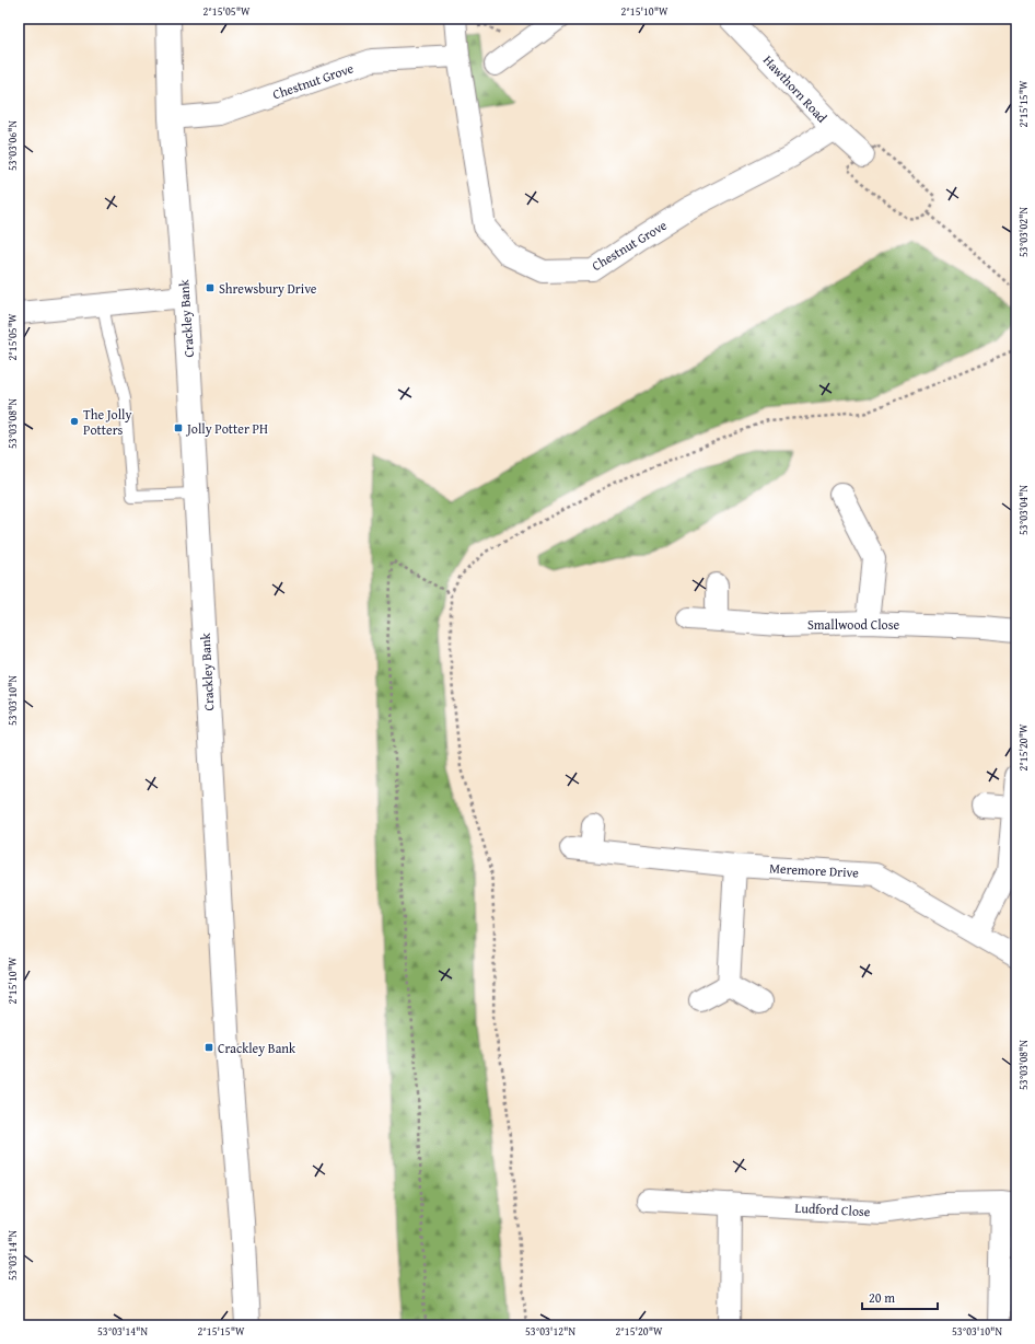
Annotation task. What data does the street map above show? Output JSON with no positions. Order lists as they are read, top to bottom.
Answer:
{
  "streets": {
    "street": [
      "Chestnut Grove",
      "Hawthorn Road",
      "Crackley Bank",
      "Smallwood Close",
      "Meremore Drive",
      "Ludford Close"
    ]
  },
  "crossings": [
    ["Chestnut Grove", "Hawthorn Road"],
    ["Chestnut Grove", "Crackley Bank"]
  ],
  "places": {
    "transit": ["Shrewsbury Drive", "Jolly Potter PH", "Crackley Bank"],
    "other": ["The Jolly Potters"]
  },
  "scale_bar": "20 m",
  "coordinates": [
    "2°15'05\"W",
    "2°15'10\"W",
    "2°15'15\"W",
    "53°03'06\"N",
    "53°03'02\"N",
    "53°03'08\"N",
    "53°03'04\"N",
    "53°03'10\"N",
    "2°15'20\"W",
    "53°03'14\"N",
    "53°03'12\"N"
  ]
}
